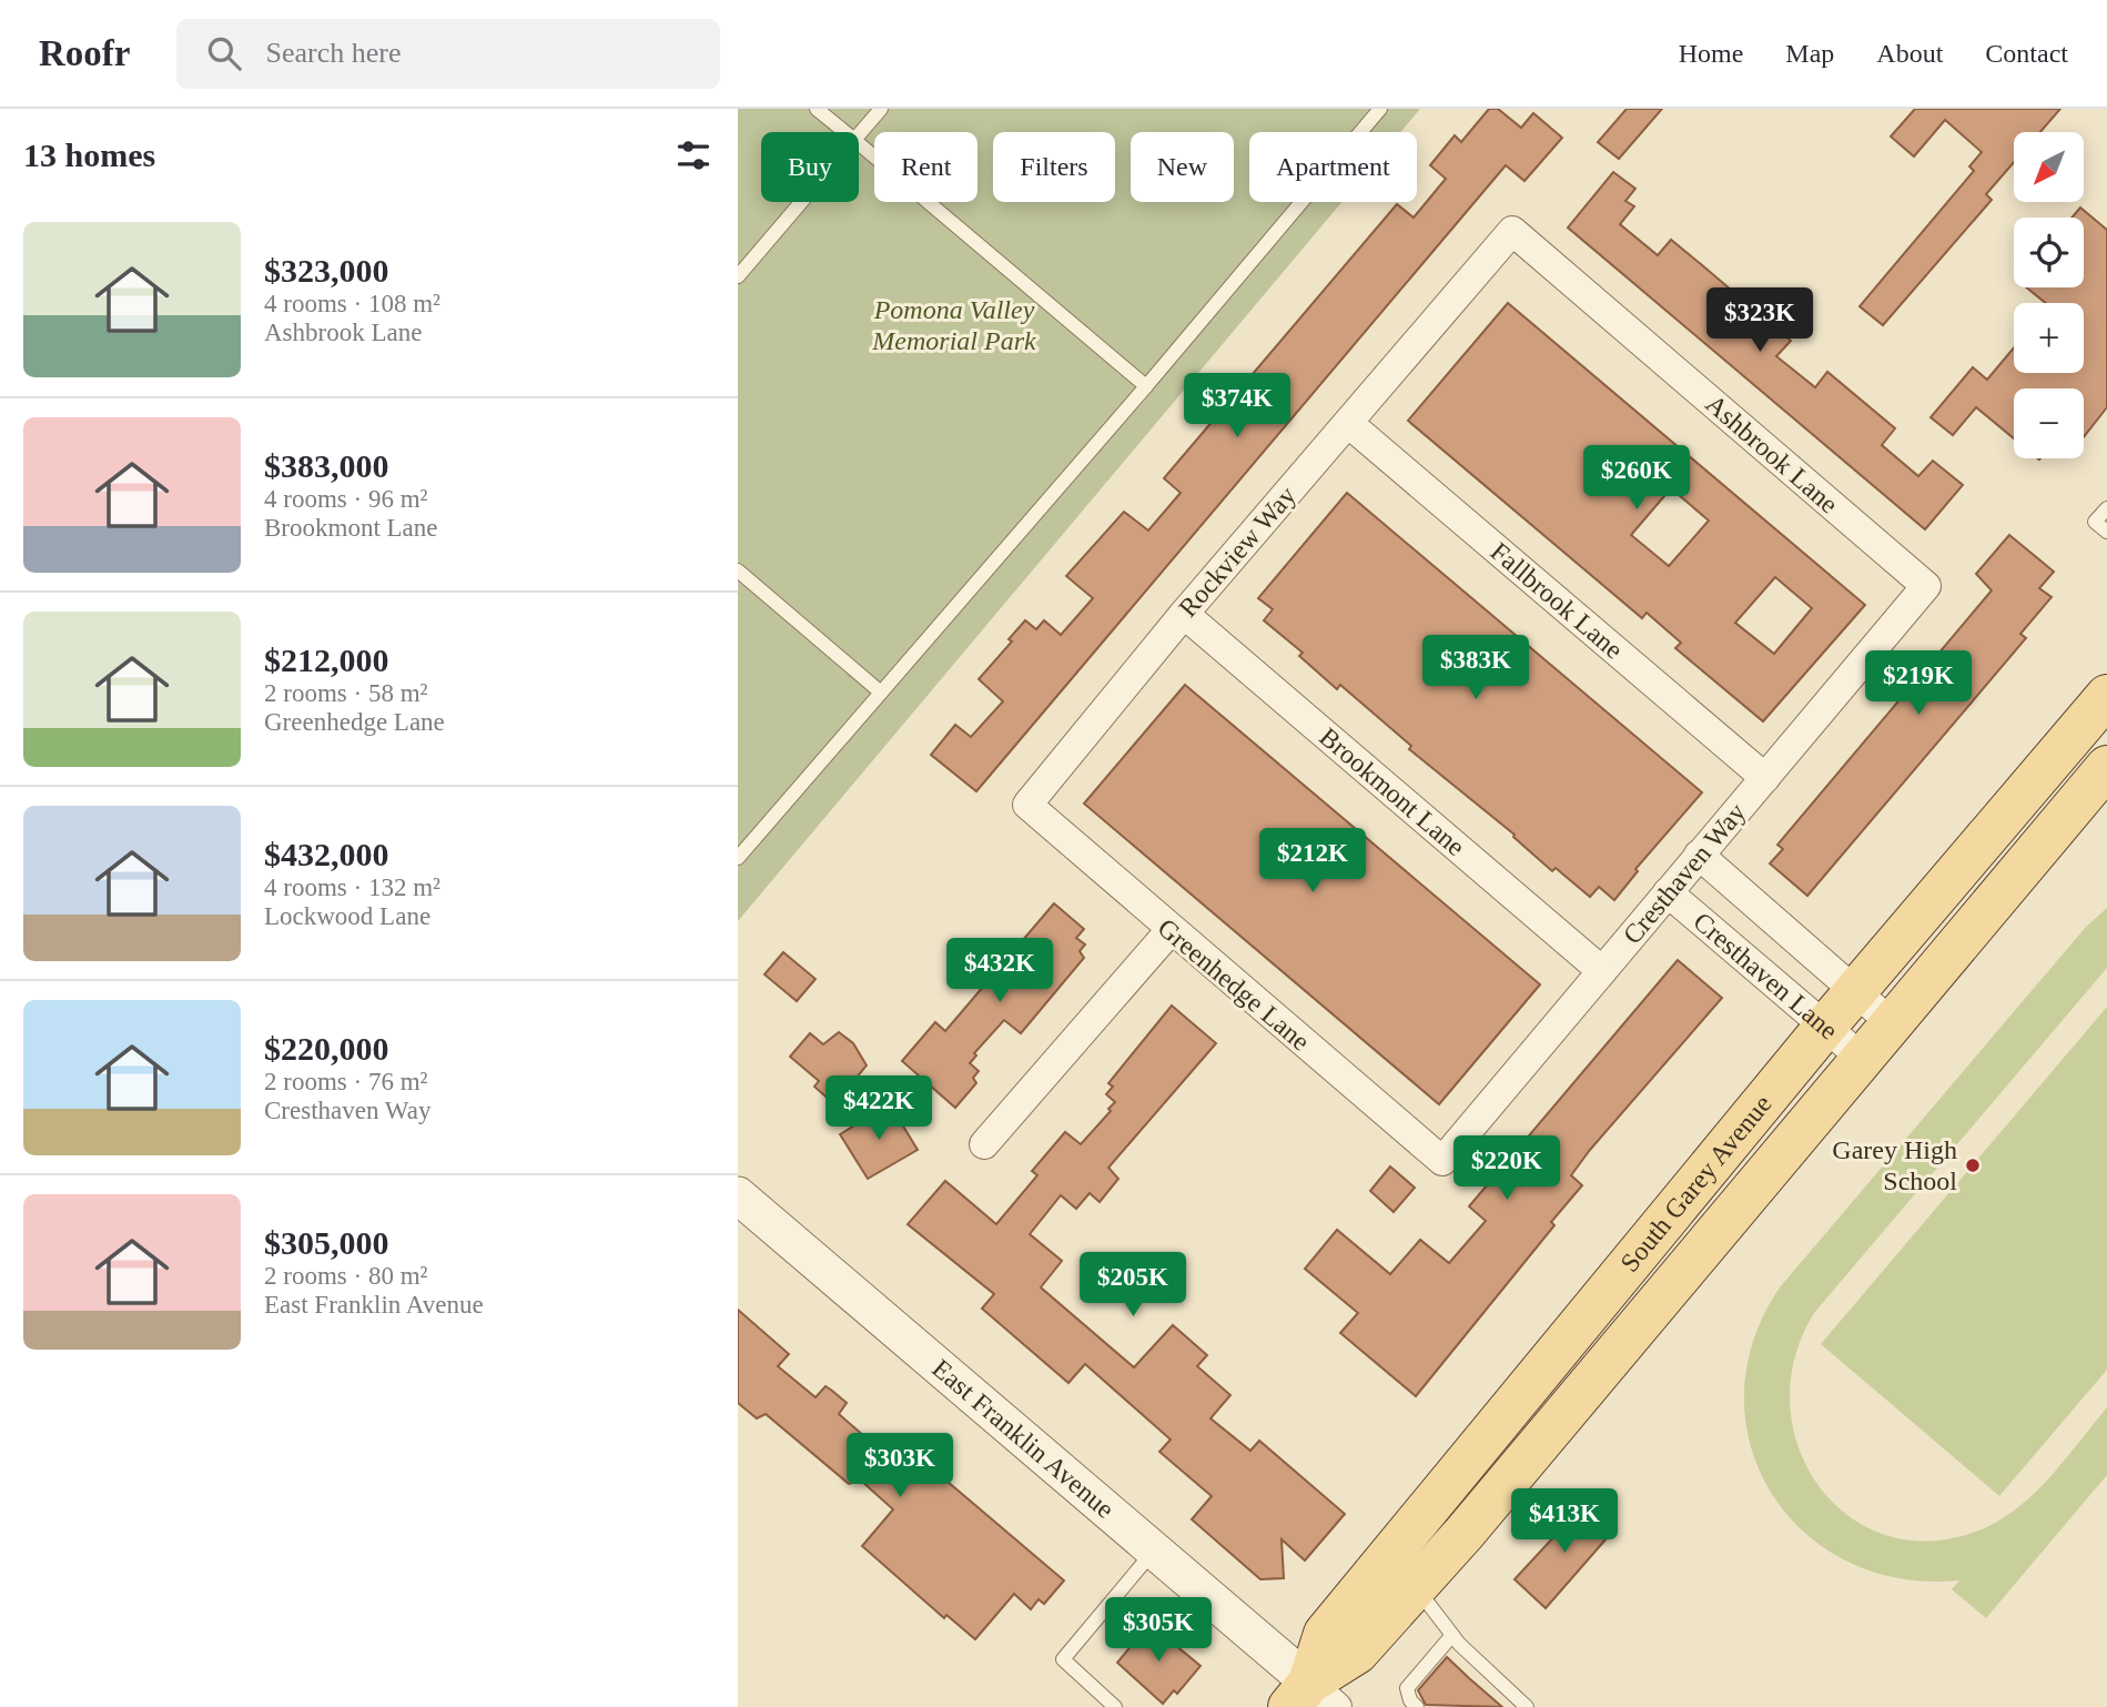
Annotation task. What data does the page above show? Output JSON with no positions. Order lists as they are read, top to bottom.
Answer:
{
  "streets": {
    "main road": ["South Garey Avenue"],
    "street": [
      "Ashbrook Lane",
      "Rockview Way",
      "Fallbrook Lane",
      "Brookmont Lane",
      "Cresthaven Way",
      "Cresthaven Lane",
      "Greenhedge Lane",
      "East Franklin Avenue"
    ]
  },
  "crossings": [
    ["Ashbrook Lane", "Rockview Way"],
    ["Ashbrook Lane", "Cresthaven Way"],
    ["Rockview Way", "Fallbrook Lane"],
    ["Rockview Way", "Brookmont Lane"],
    ["Rockview Way", "Greenhedge Lane"],
    ["Fallbrook Lane", "Cresthaven Way"],
    ["Brookmont Lane", "Cresthaven Way"],
    ["Cresthaven Way", "Cresthaven Lane"],
    ["Cresthaven Way", "Greenhedge Lane"],
    ["Cresthaven Lane", "South Garey Avenue"],
    ["South Garey Avenue", "East Franklin Avenue"]
  ],
  "parks": ["Pomona Valley Memorial Park"],
  "places": ["Garey High School"],
  "north": "bottom left",
  "page": {
    "header": "Roofr",
    "search": "Search here",
    "nav": [
      "Home",
      "Map",
      "About",
      "Contact"
    ],
    "heading": "13 homes",
    "map_buttons": ["+", "−"],
    "chip": [
      "Buy",
      "Rent",
      "Filters",
      "New",
      "Apartment"
    ],
    "list": [
      {
        "name": "$323,000",
        "note": "4 rooms · 108 m² · Ashbrook Lane"
      },
      {
        "name": "$383,000",
        "note": "4 rooms · 96 m² · Brookmont Lane"
      },
      {
        "name": "$212,000",
        "note": "2 rooms · 58 m² · Greenhedge Lane"
      },
      {
        "name": "$432,000",
        "note": "4 rooms · 132 m² · Lockwood Lane"
      },
      {
        "name": "$220,000",
        "note": "2 rooms · 76 m² · Cresthaven Way"
      },
      {
        "name": "$305,000",
        "note": "2 rooms · 80 m² · East Franklin Avenue"
      }
    ],
    "price": [
      "$323K",
      "$374K",
      "$260K",
      "$383K",
      "$219K",
      "$212K",
      "$432K",
      "$422K",
      "$220K",
      "$205K",
      "$303K",
      "$413K",
      "$305K"
    ]
  }
}
